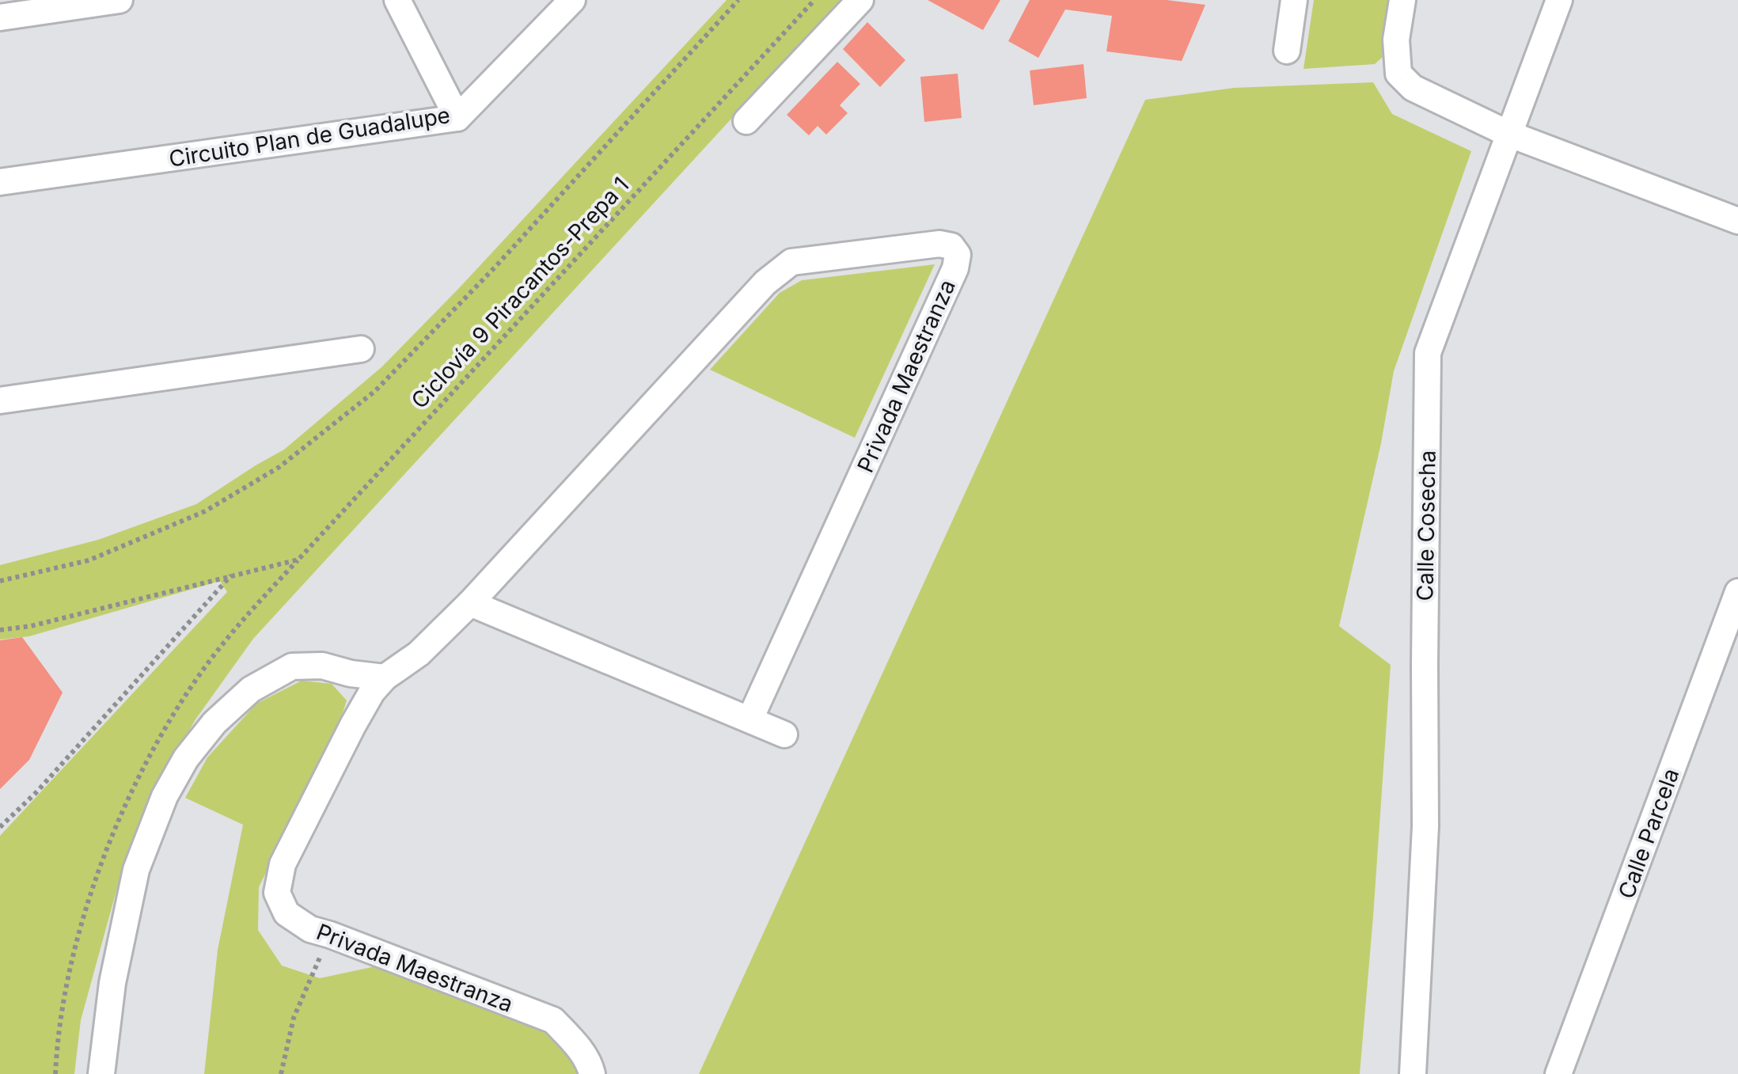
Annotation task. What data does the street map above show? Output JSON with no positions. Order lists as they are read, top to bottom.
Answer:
{
  "streets": {
    "street": [
      "Circuito Plan de Guadalupe",
      "Privada Maestranza",
      "Calle Cosecha",
      "Calle Parcela"
    ],
    "path": ["Ciclovía 9 Piracantos-Prepa 1"]
  }
}
